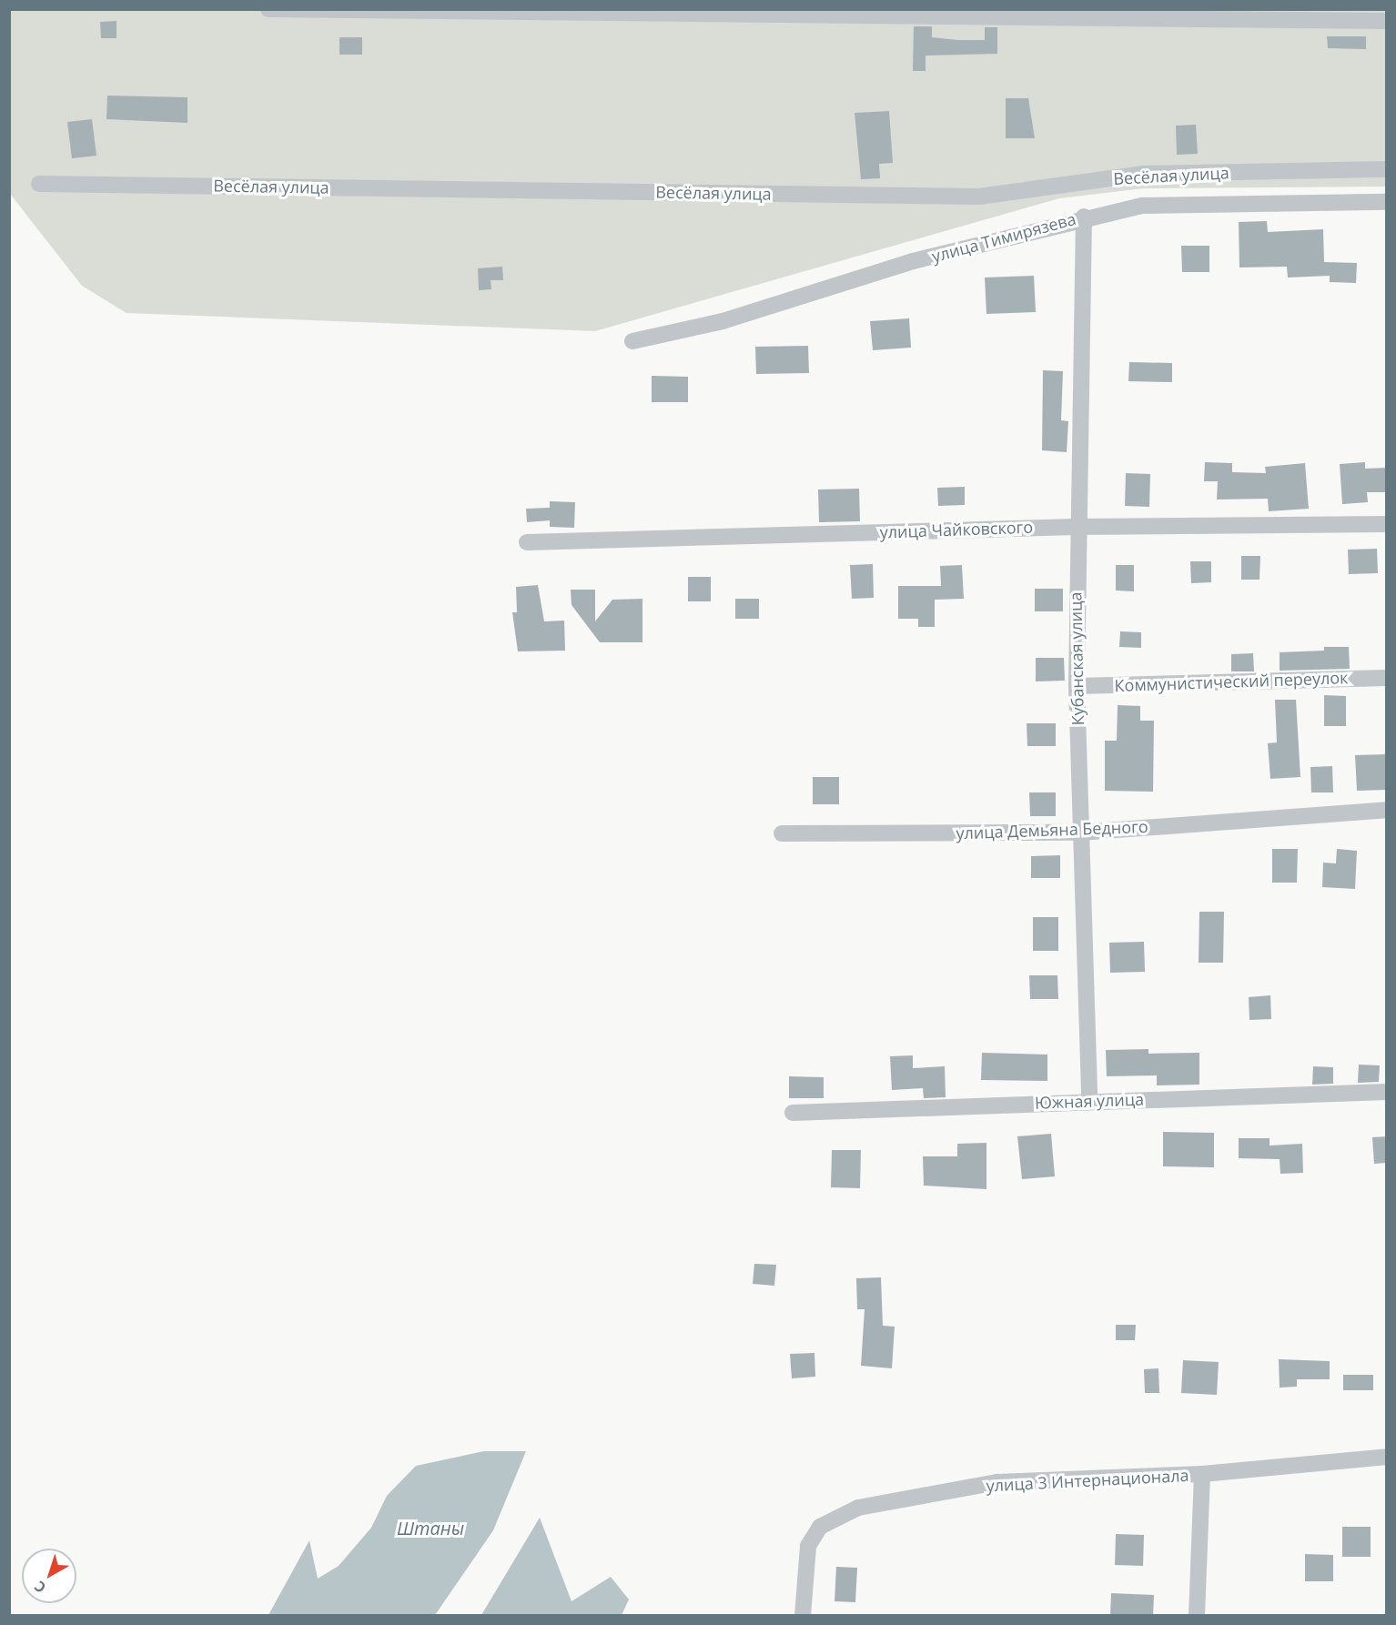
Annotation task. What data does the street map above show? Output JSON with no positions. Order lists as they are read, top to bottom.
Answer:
{
  "streets": {
    "street": [
      "Весёлая улица",
      "улица Тимирязева",
      "улица Чайковского",
      "Кубанская улица",
      "Коммунистический переулок",
      "улица Демьяна Бедного",
      "Южная улица",
      "улица 3 Интернационала"
    ]
  },
  "crossings": [
    ["улица Тимирязева", "Кубанская улица"],
    ["улица Чайковского", "Кубанская улица"],
    ["Кубанская улица", "Коммунистический переулок"],
    ["Кубанская улица", "улица Демьяна Бедного"],
    ["Кубанская улица", "Южная улица"]
  ],
  "water": ["Штаны"],
  "north": "bottom left"
}
